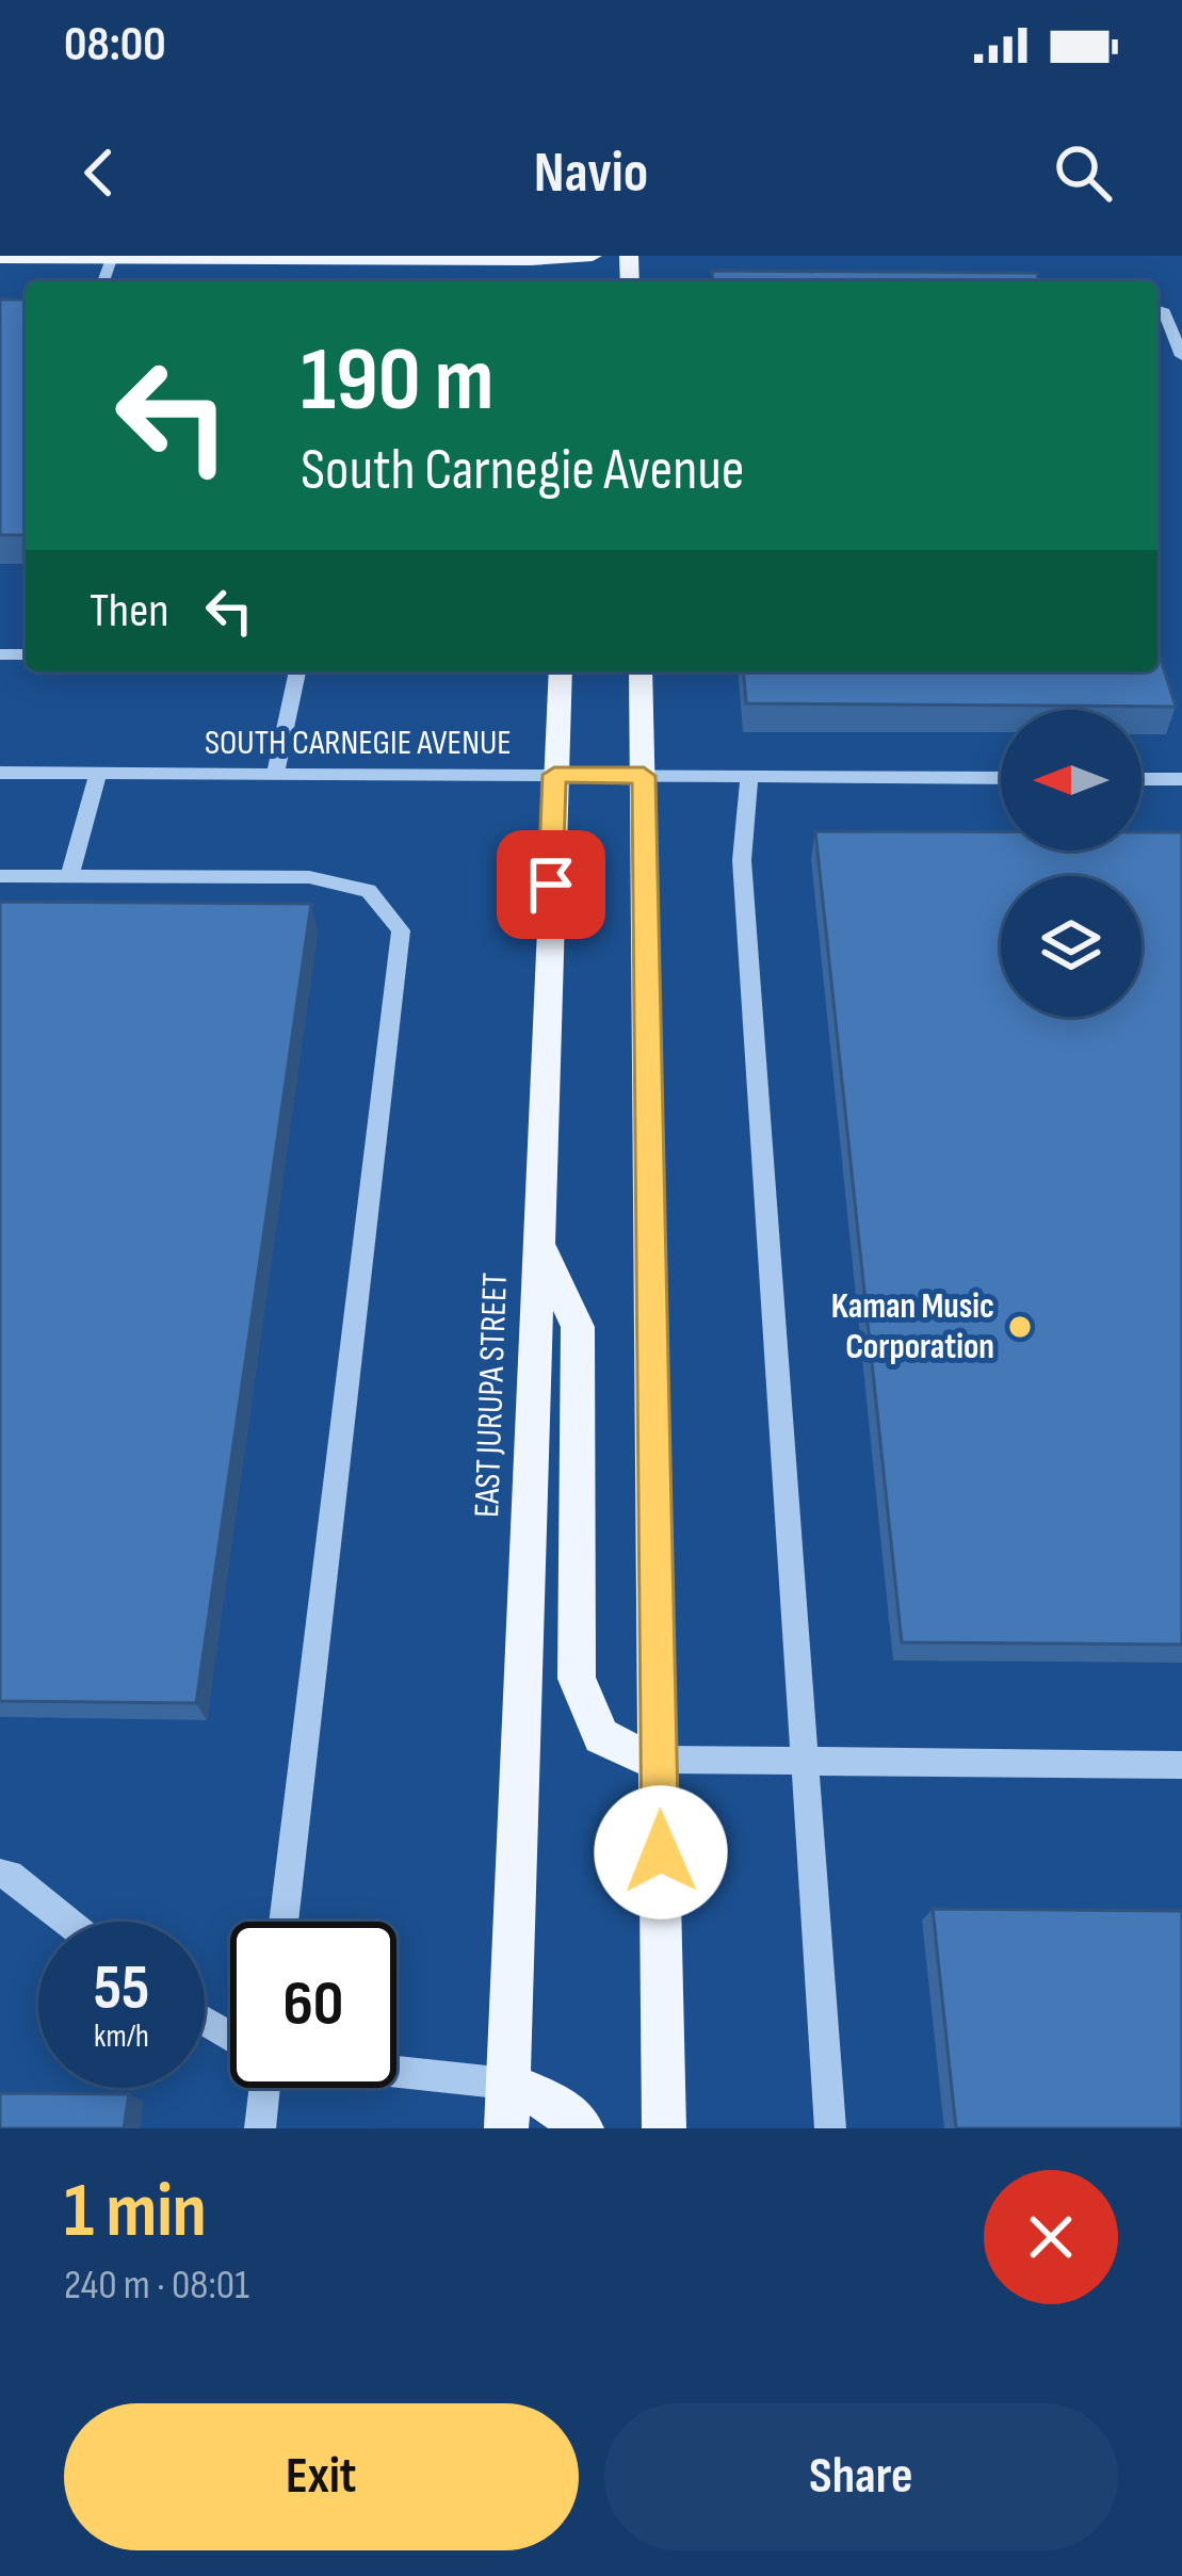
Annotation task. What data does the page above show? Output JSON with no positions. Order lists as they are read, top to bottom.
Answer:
{
  "streets": {
    "main road": ["EAST JURUPA STREET"],
    "street": ["SOUTH CARNEGIE AVENUE"]
  },
  "crossings": [
    ["SOUTH CARNEGIE AVENUE", "EAST JURUPA STREET"]
  ],
  "places": ["Kaman Music Corporation"],
  "north": "left",
  "page": {
    "status": "08:00",
    "header": "Navio",
    "turn": ["190 m", "South Carnegie Avenue"],
    "then": "Then",
    "speed": "55 km/h",
    "limit": "60",
    "heading": ["1 min", "240 m · 08:01"],
    "buttons": ["Exit", "Share"]
  }
}
